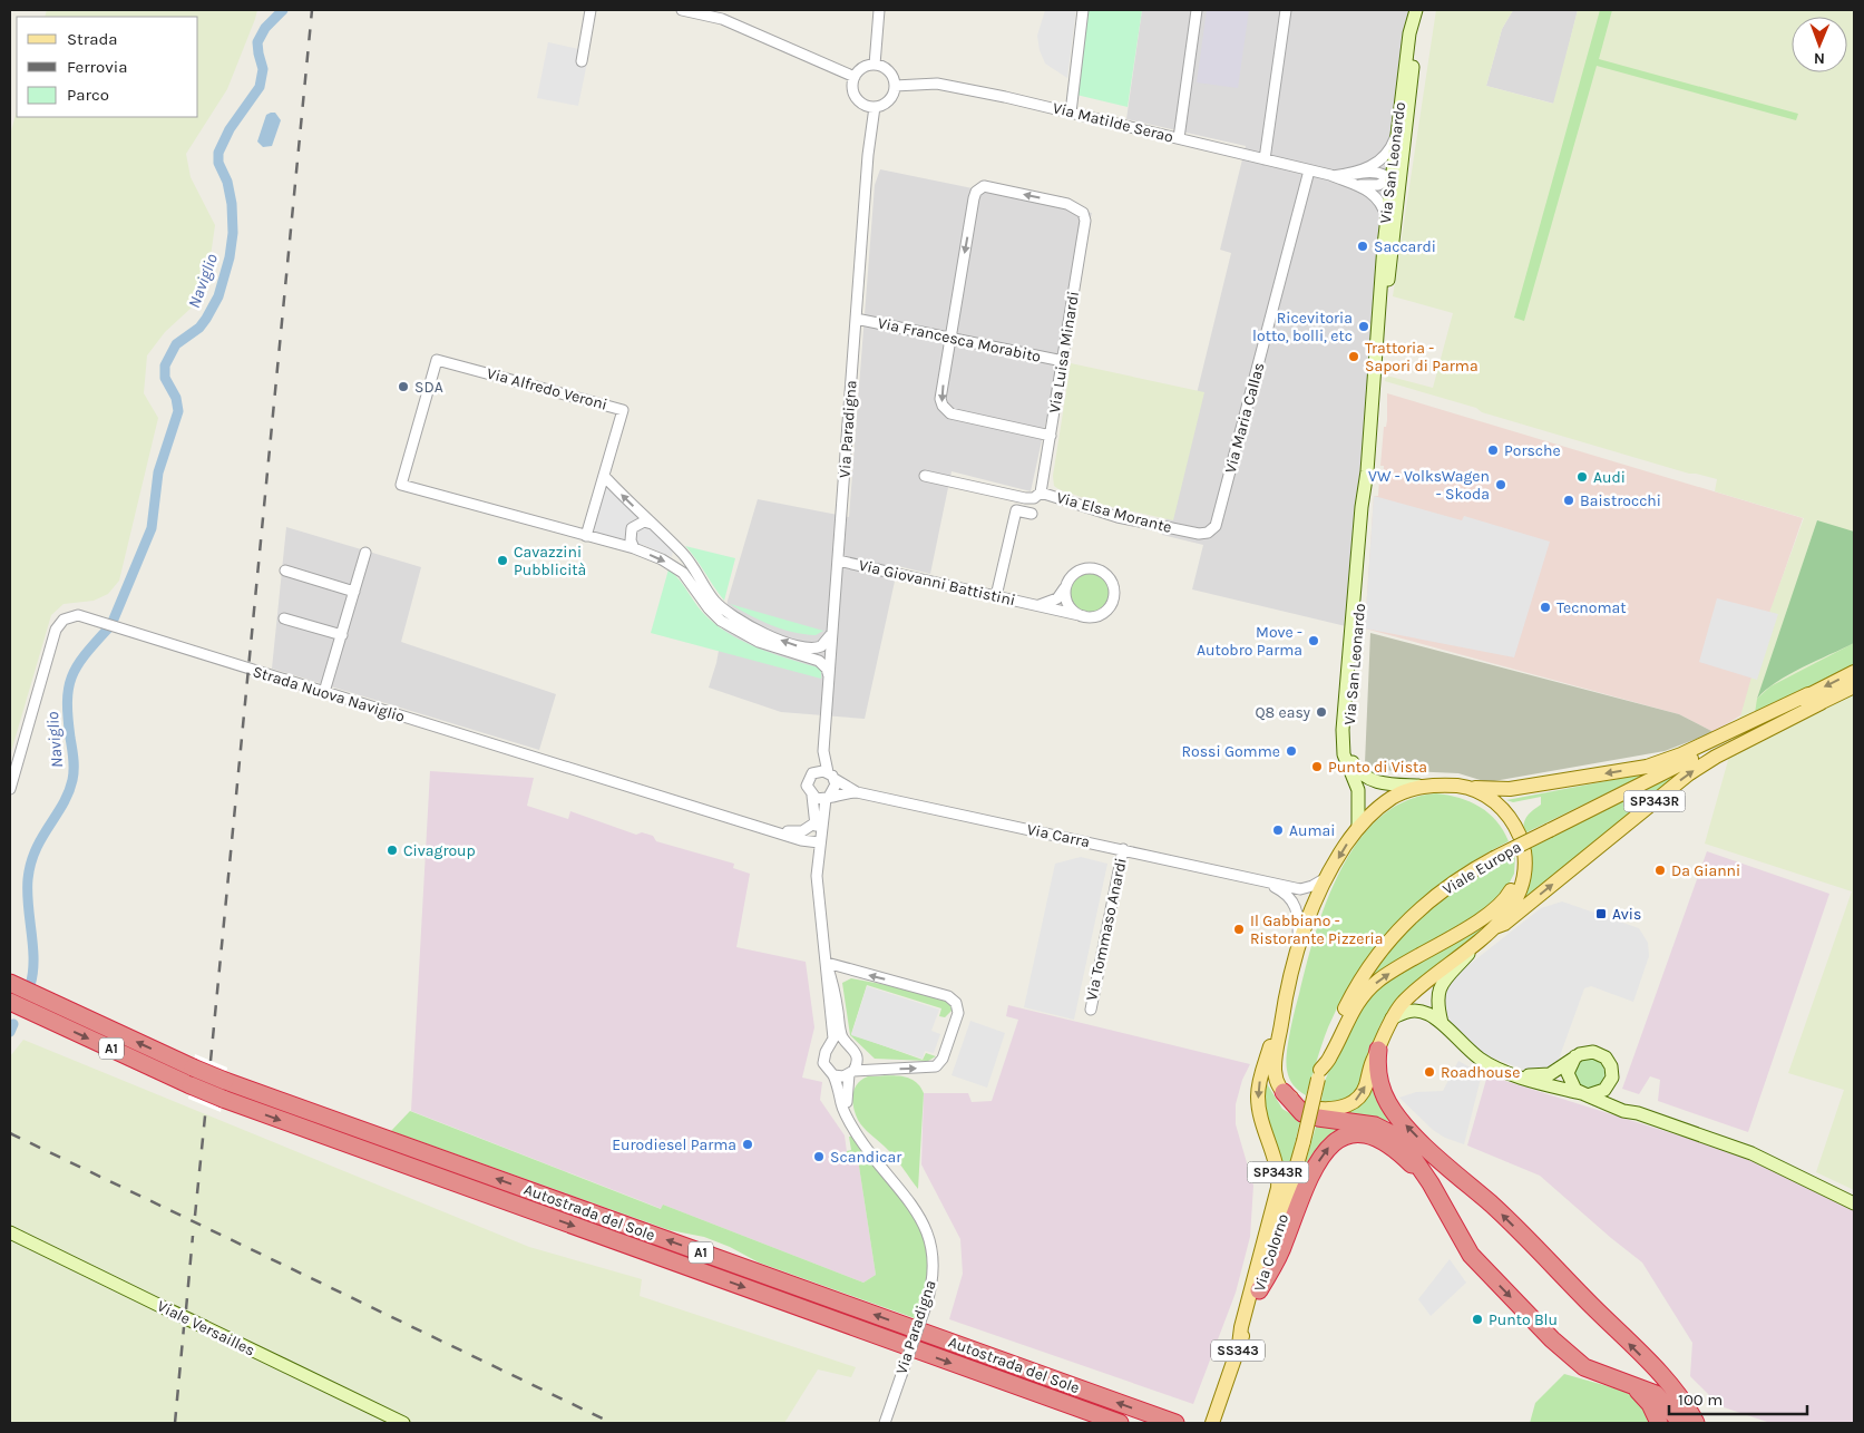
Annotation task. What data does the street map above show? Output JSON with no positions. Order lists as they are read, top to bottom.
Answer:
{
  "streets": {
    "highway": ["A1", "Autostrada del Sole"],
    "main road": [
      "Via San Leonardo",
      "SP343R",
      "Viale Europa",
      "Via Colorno",
      "Viale Versailles",
      "SS343"
    ],
    "street": [
      "Via Matilde Serao",
      "Via Francesca Morabito",
      "Via Luisa Minardi",
      "Via Alfredo Veroni",
      "Via Maria Callas",
      "Via Paradigna",
      "Via Elsa Morante",
      "Via Giovanni Battistini",
      "Strada Nuova Naviglio",
      "Via Carra",
      "Via Tommaso Anardi"
    ]
  },
  "crossings": [
    ["Via Matilde Serao", "Via San Leonardo"],
    ["Via Matilde Serao", "Via Maria Callas"],
    ["Via Matilde Serao", "Via Paradigna"],
    ["Via San Leonardo", "SP343R"],
    ["Via Francesca Morabito", "Via Luisa Minardi"],
    ["Via Francesca Morabito", "Via Paradigna"],
    ["Via Luisa Minardi", "Via Elsa Morante"],
    ["Via Maria Callas", "Via Elsa Morante"],
    ["Via Paradigna", "Via Giovanni Battistini"],
    ["Via Paradigna", "Strada Nuova Naviglio"],
    ["SP343R", "Via Carra"],
    ["SP343R", "Viale Europa"],
    ["SP343R", "Via Colorno"],
    ["Via Carra", "Via Tommaso Anardi"],
    ["Viale Europa", "Via Colorno"]
  ],
  "water": ["Naviglio"],
  "places": {
    "other": [
      "Saccardi",
      "Ricevitoria lotto, bolli, etc",
      "Trattoria - Sapori di Parma",
      "SDA",
      "Porsche",
      "Audi",
      "VW - VolksWagen - Skoda",
      "Baistrocchi",
      "Cavazzini Pubblicità",
      "Tecnomat",
      "Move - Autobro Parma",
      "Q8 easy",
      "Rossi Gomme",
      "Punto di Vista",
      "Aumai",
      "Civagroup",
      "Da Gianni",
      "Il Gabbiano - Ristorante Pizzeria",
      "Roadhouse",
      "Eurodiesel Parma",
      "Scandicar",
      "Punto Blu"
    ],
    "transit": ["Avis"]
  },
  "legend": ["Strada", "Ferrovia", "Parco"],
  "scale_bar": "100 m",
  "north": "bottom"
}
